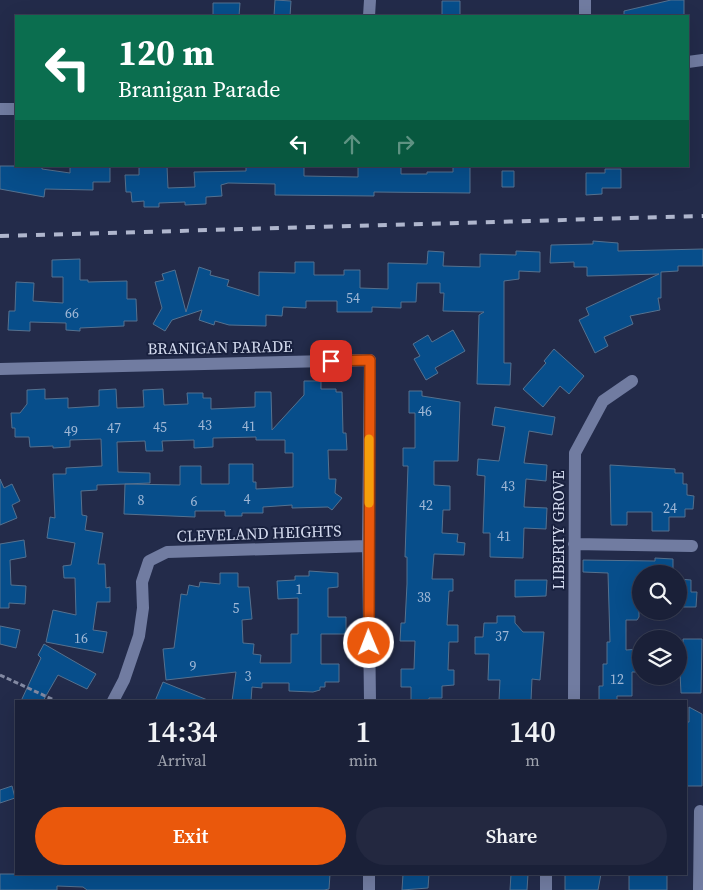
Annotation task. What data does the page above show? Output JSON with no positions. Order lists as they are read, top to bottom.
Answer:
{
  "streets": {
    "street": ["BRANIGAN PARADE", "LIBERTY GROVE", "CLEVELAND HEIGHTS"]
  },
  "crossings": [
    ["BRANIGAN PARADE", "CLEVELAND HEIGHTS"]
  ],
  "house_numbers": [
    "54",
    "66",
    "46",
    "43",
    "41",
    "45",
    "47",
    "49",
    "43",
    "4",
    "8",
    "6",
    "42",
    "24",
    "41",
    "1",
    "38",
    "5",
    "37",
    "16",
    "9",
    "3",
    "12"
  ],
  "page": {
    "turn": ["120 m", "Branigan Parade"],
    "eta": [
      "14:34",
      "Arrival",
      "1",
      "min",
      "140",
      "m"
    ],
    "buttons": ["Exit", "Share"]
  }
}
